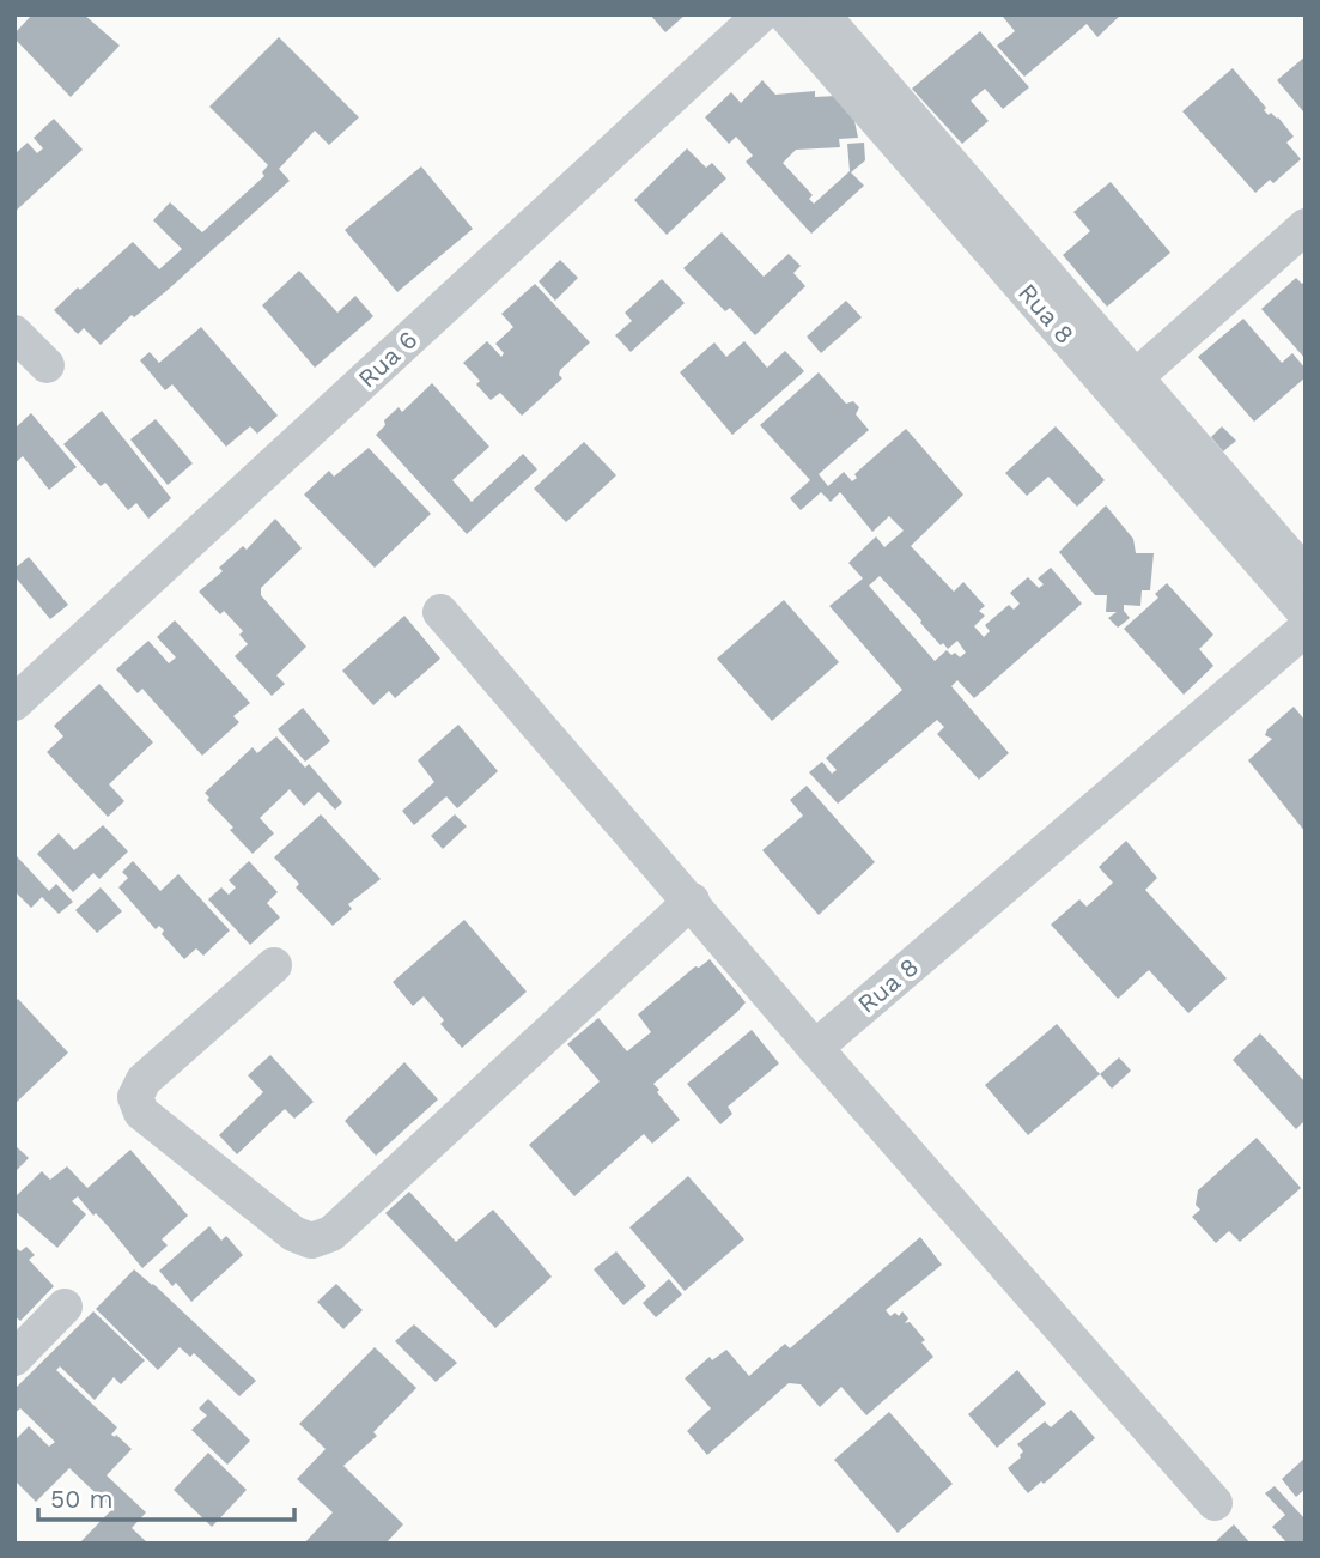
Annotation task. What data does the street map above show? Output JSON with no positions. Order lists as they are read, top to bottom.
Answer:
{
  "streets": {
    "street": ["Rua 8", "Rua 6"]
  },
  "scale_bar": "50 m"
}
